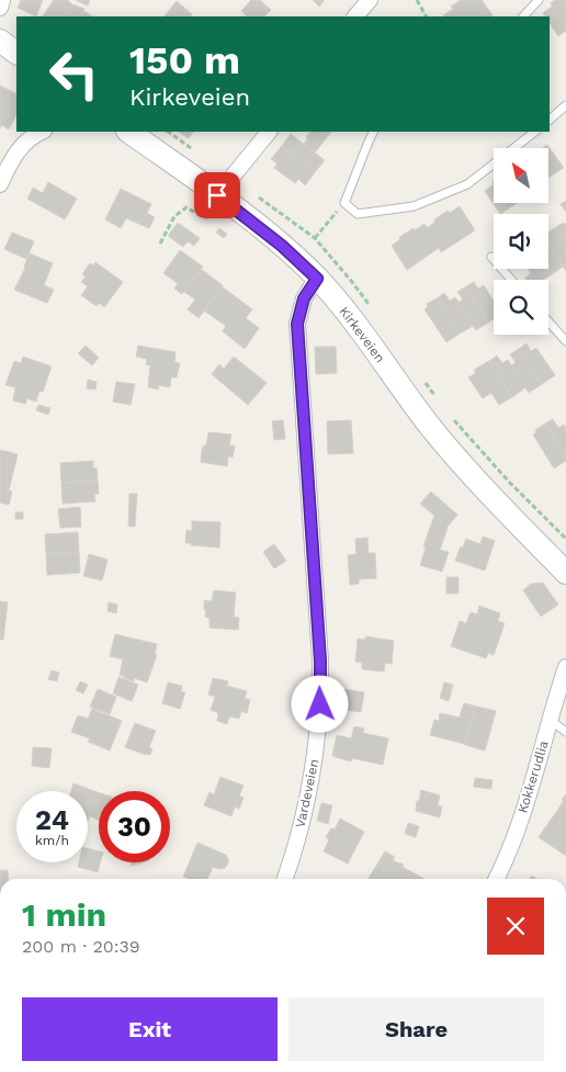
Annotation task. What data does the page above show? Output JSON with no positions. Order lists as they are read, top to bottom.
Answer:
{
  "streets": {
    "main road": ["Kirkeveien"],
    "street": ["Kokkerudlia", "Vardeveien"]
  },
  "crossings": [
    ["Kirkeveien", "Vardeveien"]
  ],
  "north": "top left",
  "page": {
    "turn": ["150 m", "Kirkeveien"],
    "speed": "24 km/h",
    "limit": "30",
    "heading": ["1 min", "200 m · 20:39"],
    "buttons": ["Exit", "Share"]
  }
}
